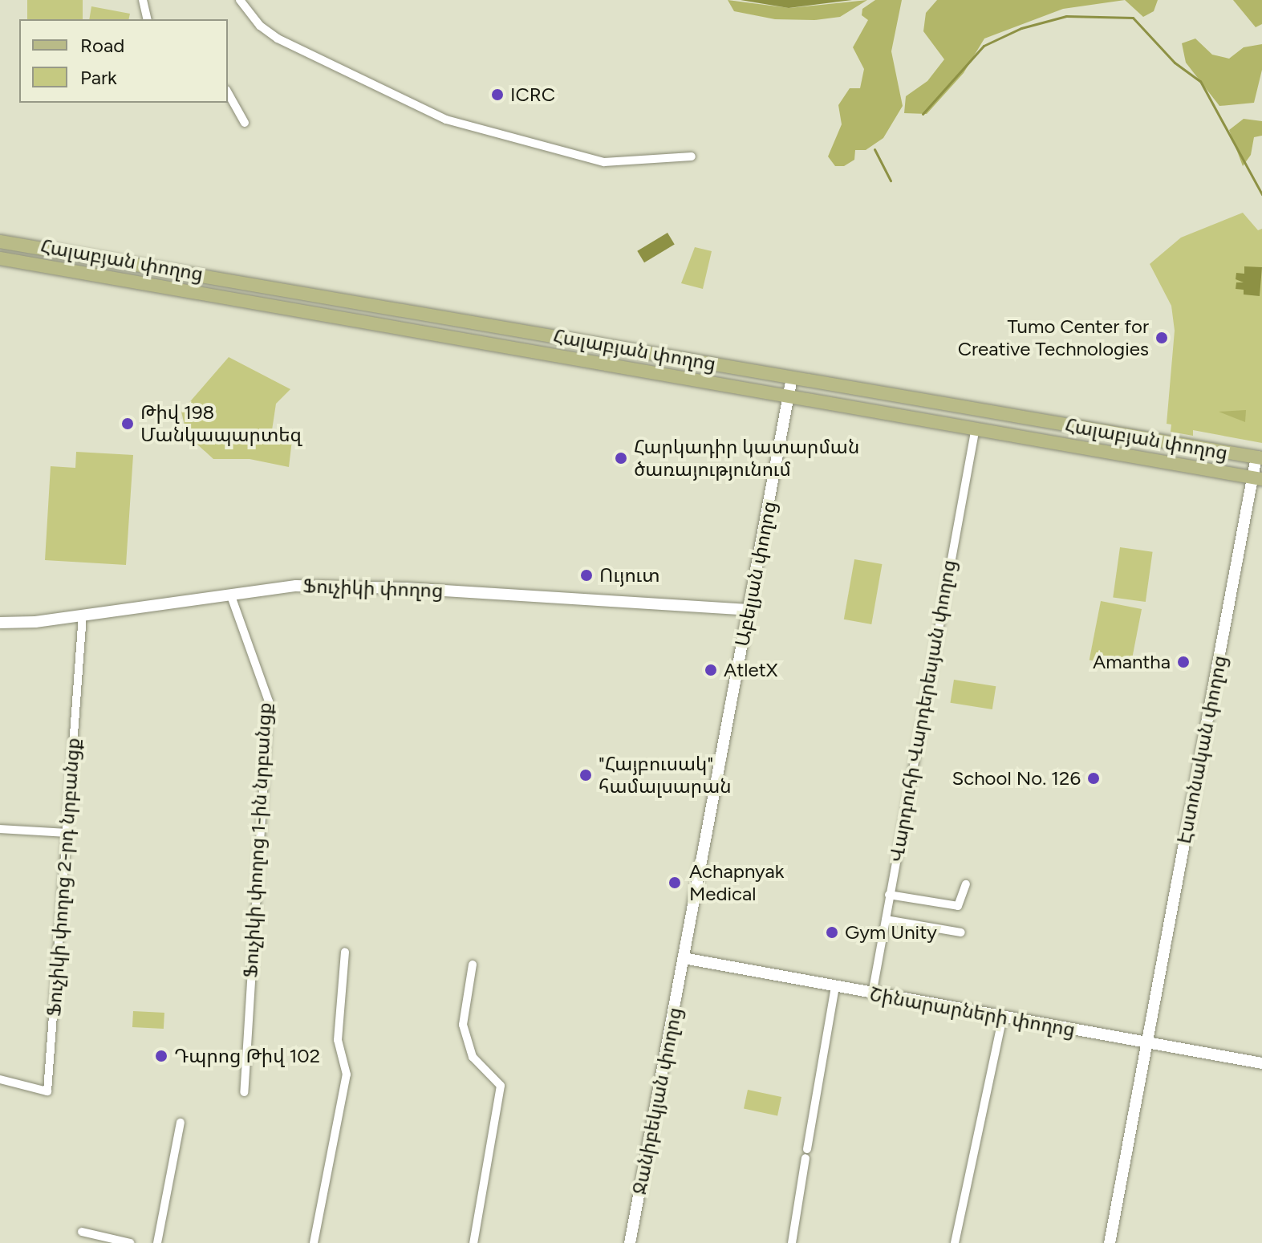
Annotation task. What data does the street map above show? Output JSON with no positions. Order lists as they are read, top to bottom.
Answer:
{
  "streets": {
    "main road": ["Հալաբյան փողոց"],
    "street": [
      "Աբելյան փողոց",
      "Ֆուչիկի փողոց",
      "Վարդուհի Վարդերեսյան փողոց",
      "Էստոնական փողոց",
      "Ֆուչիկի փողոց 1-ին նրբանցք",
      "Ֆուչիկի փողոց 2-րդ նրբանցք",
      "Շինարարների փողոց",
      "Ջանիբեկյան փողոց"
    ]
  },
  "crossings": [
    ["Հալաբյան փողոց", "Աբելյան փողոց"],
    ["Հալաբյան փողոց", "Վարդուհի Վարդերեսյան փողոց"],
    ["Հալաբյան փողոց", "Էստոնական փողոց"],
    ["Աբելյան փողոց", "Ֆուչիկի փողոց"],
    ["Աբելյան փողոց", "Շինարարների փողոց"],
    ["Աբելյան փողոց", "Ջանիբեկյան փողոց"],
    ["Ֆուչիկի փողոց", "Ֆուչիկի փողոց 1-ին նրբանցք"],
    ["Ֆուչիկի փողոց", "Ֆուչիկի փողոց 2-րդ նրբանցք"],
    ["Վարդուհի Վարդերեսյան փողոց", "Շինարարների փողոց"],
    ["Էստոնական փողոց", "Շինարարների փողոց"],
    ["Շինարարների փողոց", "Ջանիբեկյան փողոց"]
  ],
  "places": [
    "ICRC",
    "Tumo Center for Creative Technologies",
    "Թիվ 198 Մանկապարտեզ",
    "Հարկադիր կատարման ծառայությունում",
    "Ույուտ",
    "Amantha",
    "AtletX",
    "\"Հայբուսակ\" համալսարան",
    "School No. 126",
    "Achapnyak Medical",
    "Gym Unity",
    "Դպրոց Թիվ 102"
  ],
  "legend": ["Road", "Park"]
}
